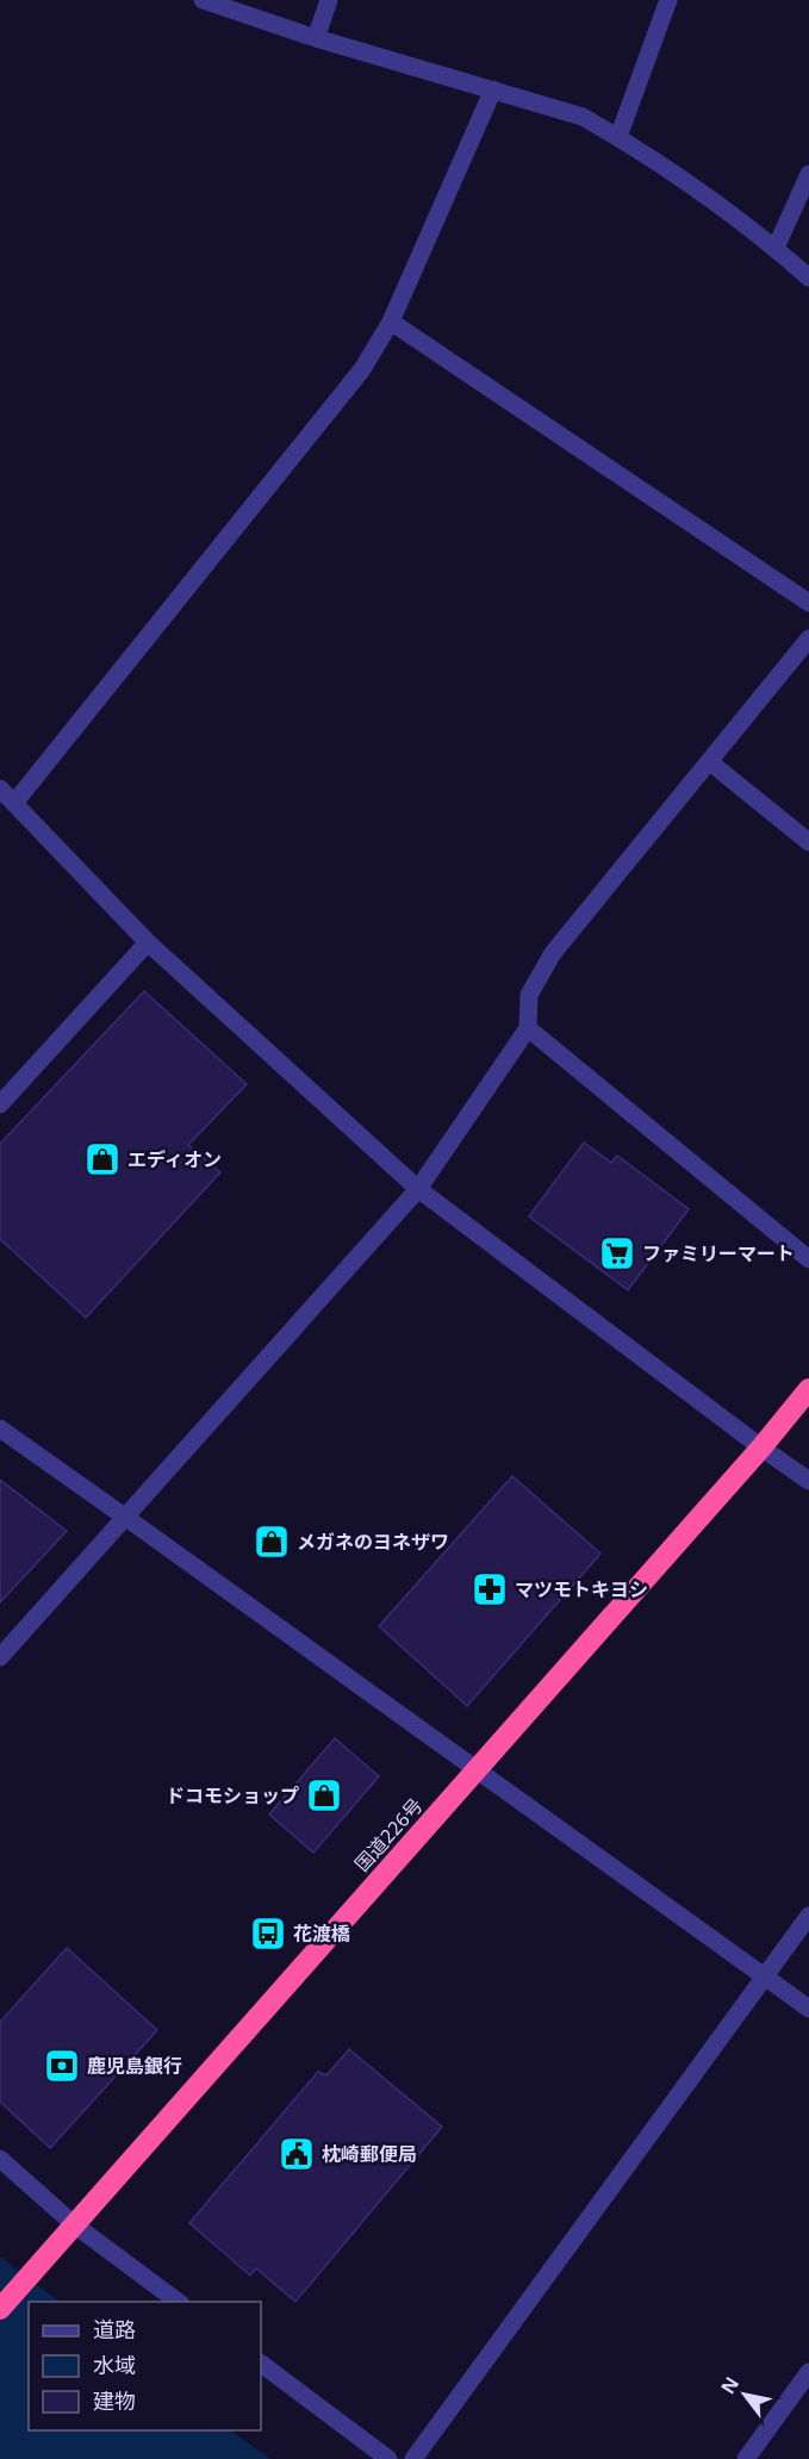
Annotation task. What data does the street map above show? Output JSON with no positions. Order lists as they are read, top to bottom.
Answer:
{
  "streets": {
    "highway": ["国道226号"]
  },
  "places": {
    "shop": ["エディオン", "メガネのヨネザワ", "ドコモショップ"],
    "supermarket": ["ファミリーマート"],
    "pharmacy": ["マツモトキヨシ"],
    "bus stop": ["花渡橋"],
    "bank": ["鹿児島銀行"],
    "public building": ["枕崎郵便局"]
  },
  "legend": ["道路", "水域", "建物"],
  "north": "top left"
}
